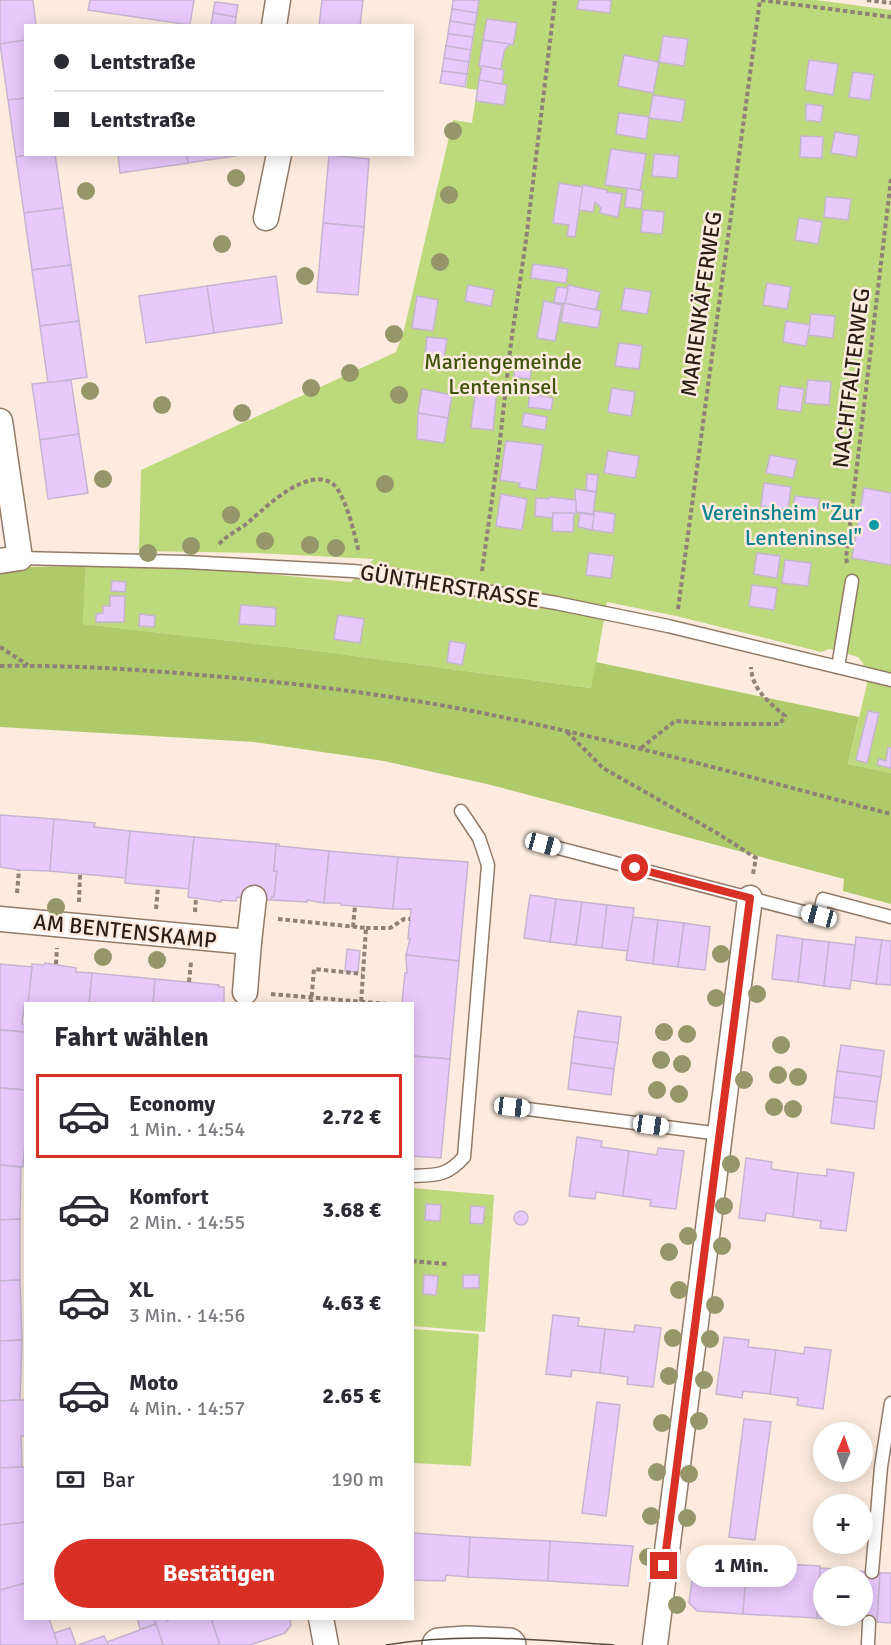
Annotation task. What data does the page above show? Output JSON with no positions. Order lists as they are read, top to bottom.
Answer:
{
  "streets": {
    "street": ["AM BENTENSKAMP"],
    "lane": ["GÜNTHERSTRASSE"],
    "path": ["MARIENKÄFERWEG", "NACHTFALTERWEG"]
  },
  "parks": ["Mariengemeinde Lenteninsel"],
  "places": ["Vereinsheim \"Zur Lenteninsel\""],
  "north": "top",
  "page": {
    "banner": ["Lentstraße", "Lentstraße"],
    "heading": "Fahrt wählen",
    "list": [
      {
        "name": "Economy",
        "note": "1 Min. · 14:54",
        "value": "2.72 €"
      },
      {
        "name": "Komfort",
        "note": "2 Min. · 14:55",
        "value": "3.68 €"
      },
      {
        "name": "XL",
        "note": "3 Min. · 14:56",
        "value": "4.63 €"
      },
      {
        "name": "Moto",
        "note": "4 Min. · 14:57",
        "value": "2.65 €"
      }
    ],
    "map_buttons": ["+", "−"],
    "pay": ["Bar", "190 m"],
    "buttons": "Bestätigen",
    "bubble": "1 Min."
  }
}
